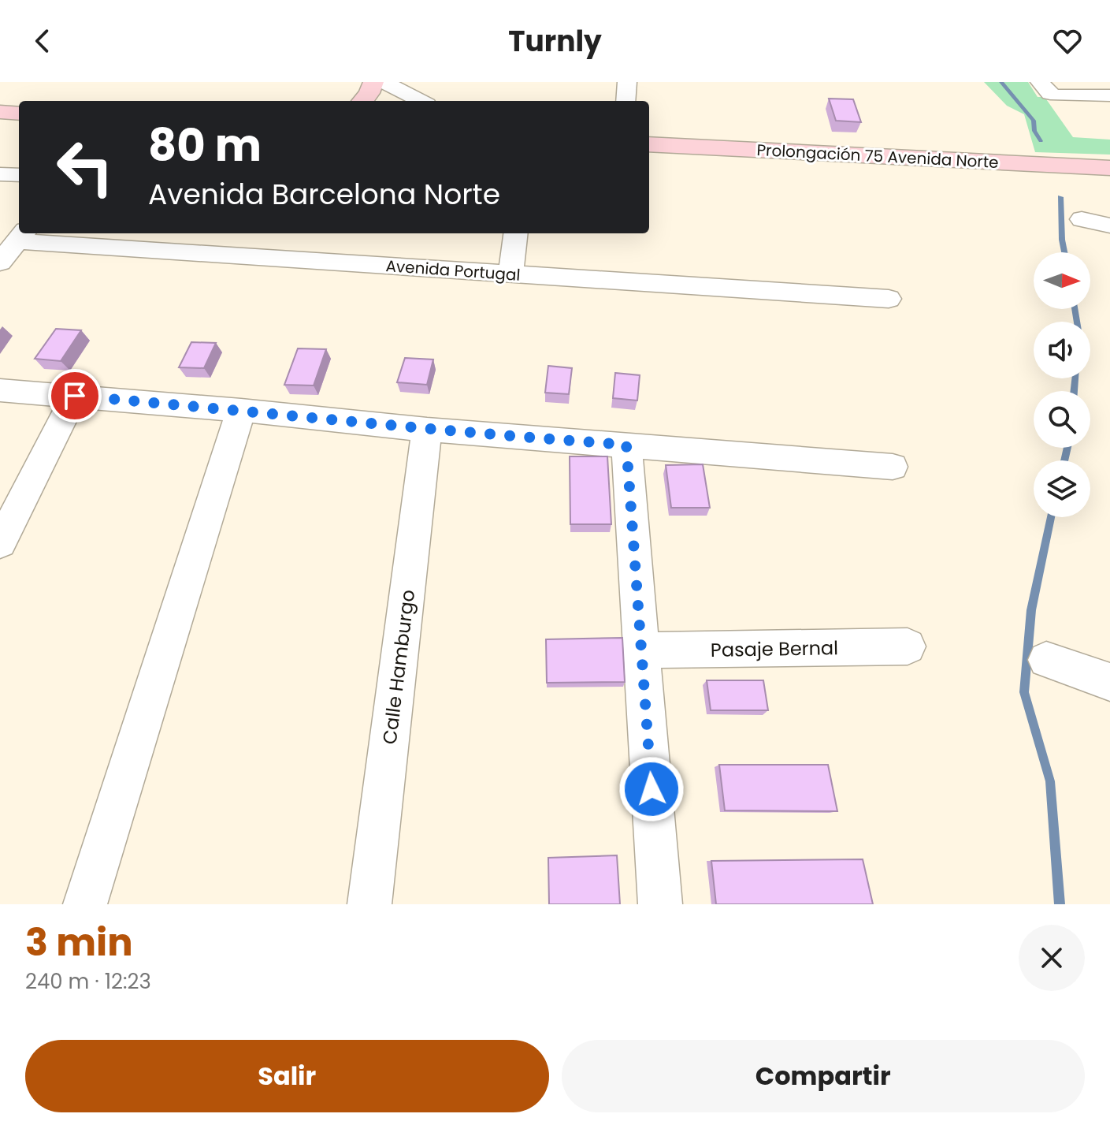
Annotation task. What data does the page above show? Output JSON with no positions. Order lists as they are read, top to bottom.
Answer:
{
  "streets": {
    "main road": ["Prolongación 75 Avenida Norte"],
    "street": ["Avenida Portugal", "Pasaje Bernal", "Calle Hamburgo"]
  },
  "north": "right",
  "page": {
    "header": "Turnly",
    "turn": ["80 m", "Avenida Barcelona Norte"],
    "heading": ["3 min", "240 m · 12:23"],
    "buttons": ["Salir", "Compartir"]
  }
}
